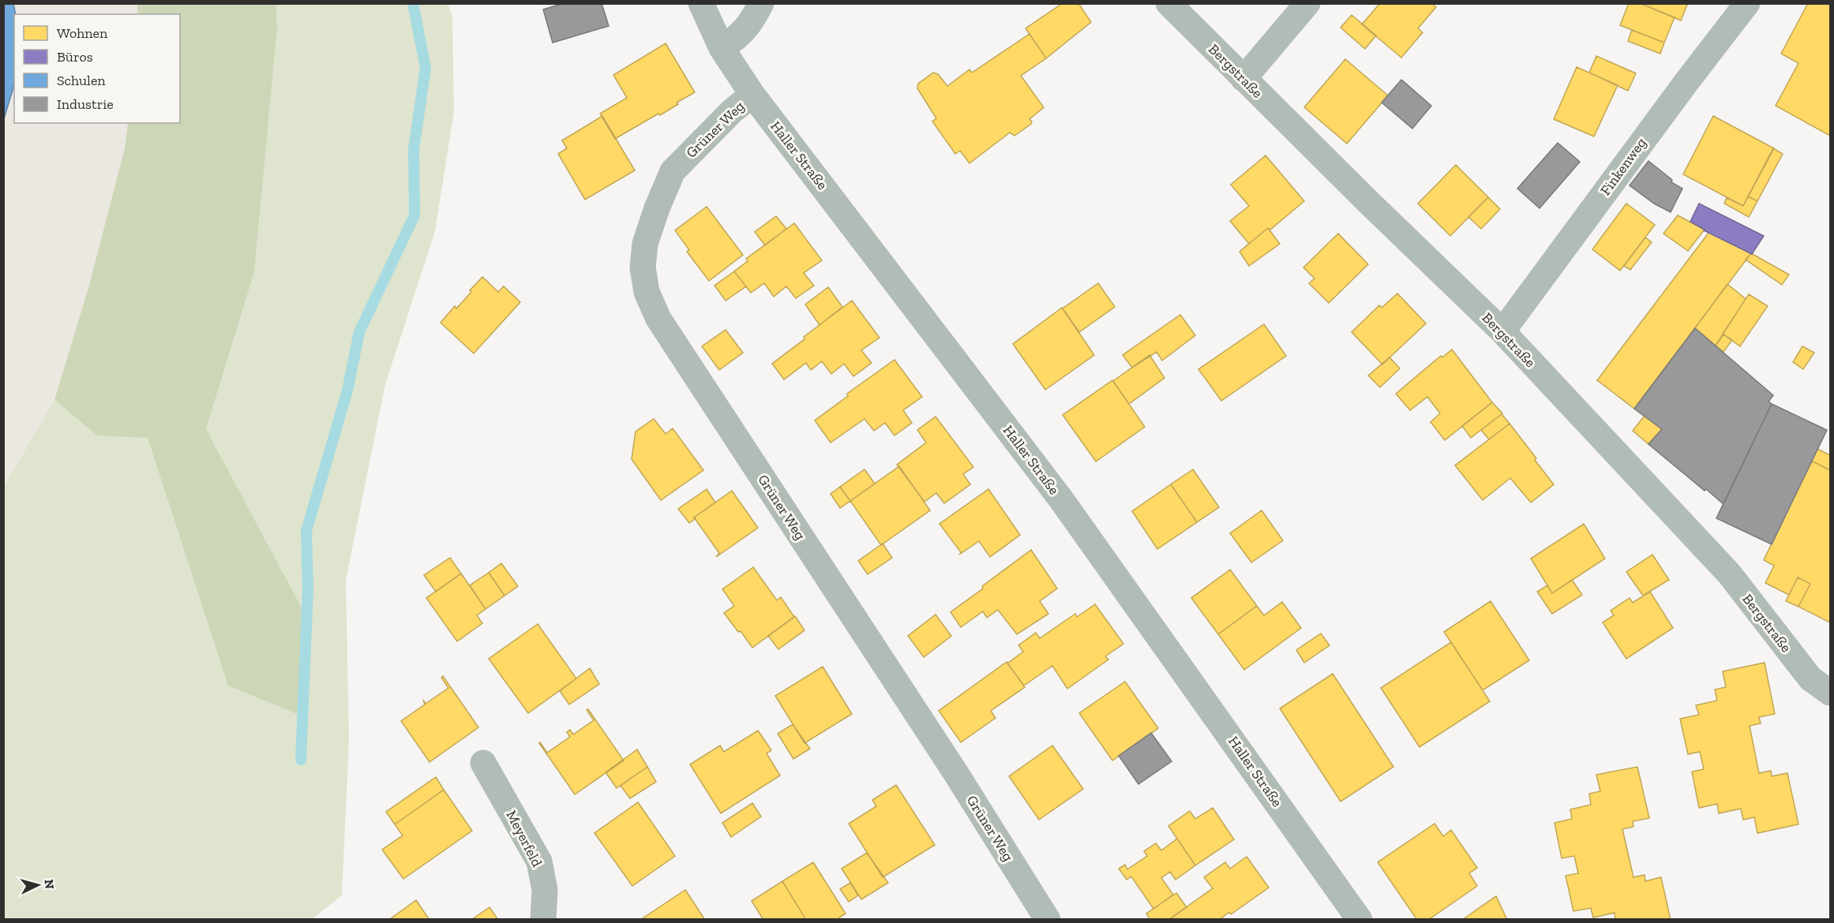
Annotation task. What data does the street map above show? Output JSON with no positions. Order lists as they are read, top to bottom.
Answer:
{
  "streets": {
    "street": [
      "Bergstraße",
      "Grüner Weg",
      "Haller Straße",
      "Finkenweg",
      "Meyerfeld"
    ]
  },
  "crossings": [
    ["Bergstraße", "Finkenweg"],
    ["Grüner Weg", "Haller Straße"]
  ],
  "legend": [
    "Wohnen",
    "Büros",
    "Schulen",
    "Industrie"
  ],
  "north": "right"
}
